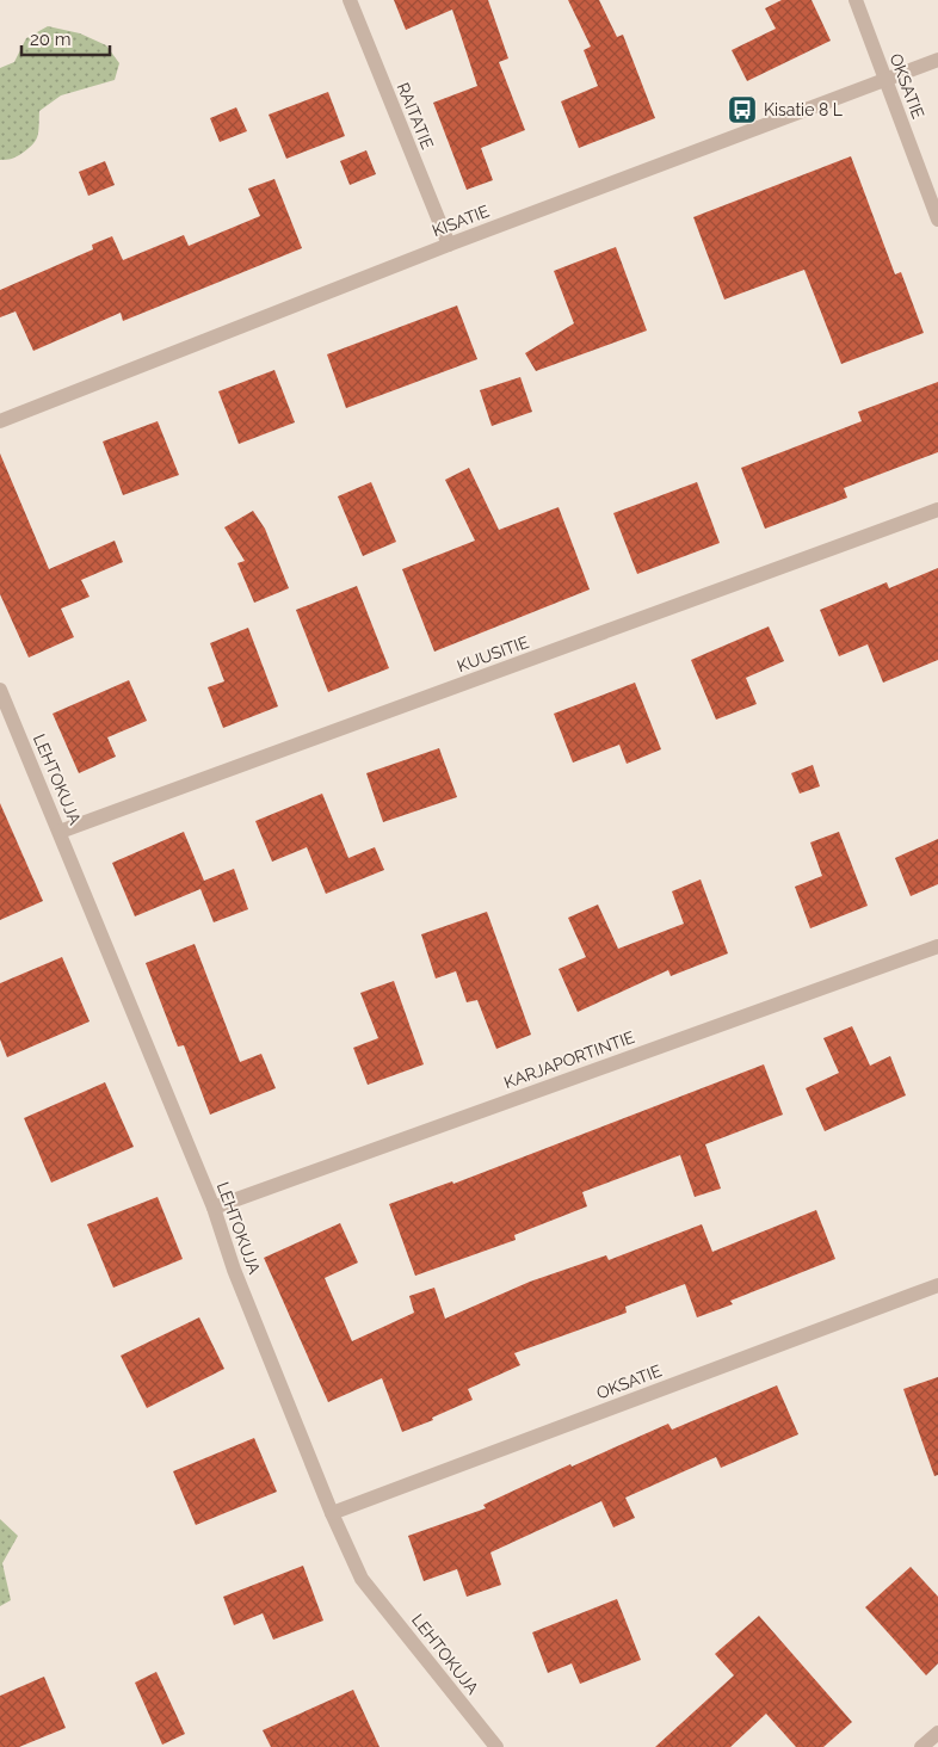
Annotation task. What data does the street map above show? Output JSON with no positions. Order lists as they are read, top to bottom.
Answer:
{
  "streets": {
    "street": [
      "OKSATIE",
      "RAITATIE",
      "KISATIE",
      "KUUSITIE",
      "LEHTOKUJA",
      "KARJAPORTINTIE"
    ]
  },
  "crossings": [
    ["OKSATIE", "KISATIE"],
    ["OKSATIE", "LEHTOKUJA"],
    ["RAITATIE", "KISATIE"],
    ["KUUSITIE", "LEHTOKUJA"],
    ["LEHTOKUJA", "KARJAPORTINTIE"]
  ],
  "places": {
    "bus stop": ["Kisatie 8 L"]
  },
  "scale_bar": "20 m"
}
